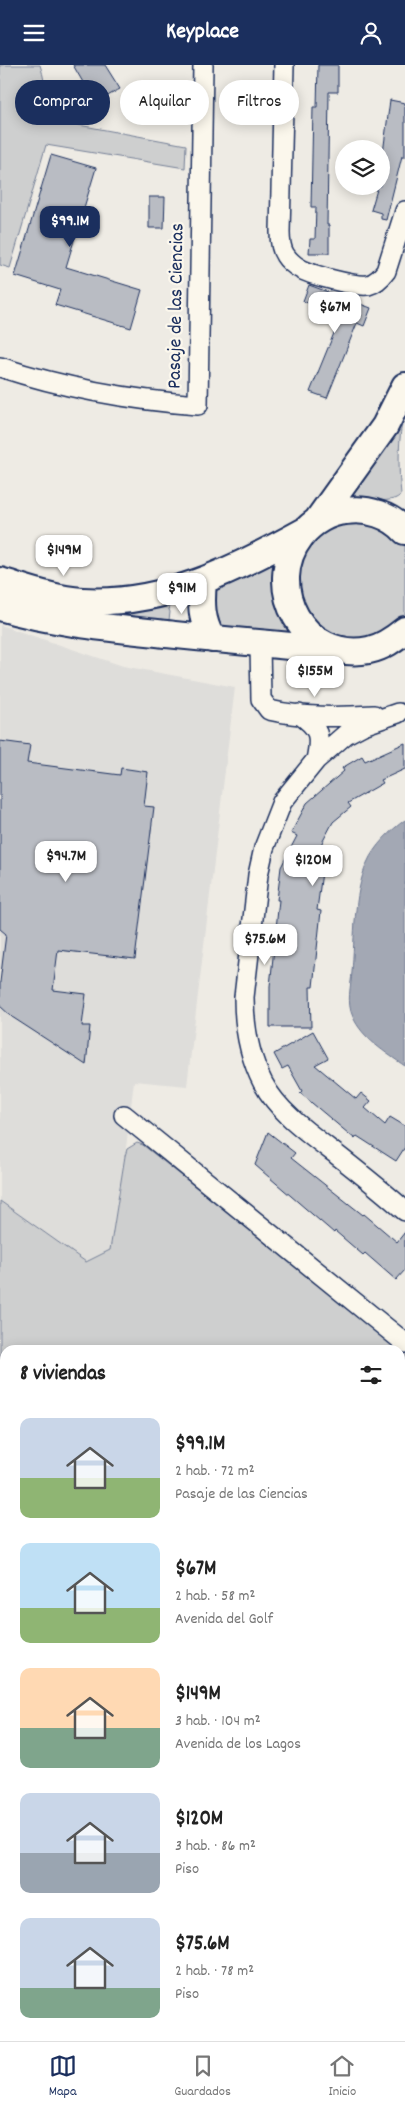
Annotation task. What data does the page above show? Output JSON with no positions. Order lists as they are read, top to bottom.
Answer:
{
  "streets": {
    "street": ["Pasaje de las Ciencias"]
  },
  "page": {
    "header": "Keyplace",
    "chip": ["Comprar", "Alquilar", "Filtros"],
    "price": [
      "$99.1M",
      "$67M",
      "$149M",
      "$91M",
      "$155M",
      "$94.7M",
      "$120M",
      "$75.6M"
    ],
    "heading": "8 viviendas",
    "list": [
      {
        "name": "$99.1M",
        "note": "2 hab. · 72 m² · Pasaje de las Ciencias"
      },
      {
        "name": "$67M",
        "note": "2 hab. · 58 m² · Avenida del Golf"
      },
      {
        "name": "$149M",
        "note": "3 hab. · 104 m² · Avenida de los Lagos"
      },
      {
        "name": "$120M",
        "note": "3 hab. · 86 m² · Piso"
      },
      {
        "name": "$75.6M",
        "note": "2 hab. · 78 m² · Piso"
      }
    ],
    "tabs": ["Mapa", "Guardados", "Inicio"]
  }
}
